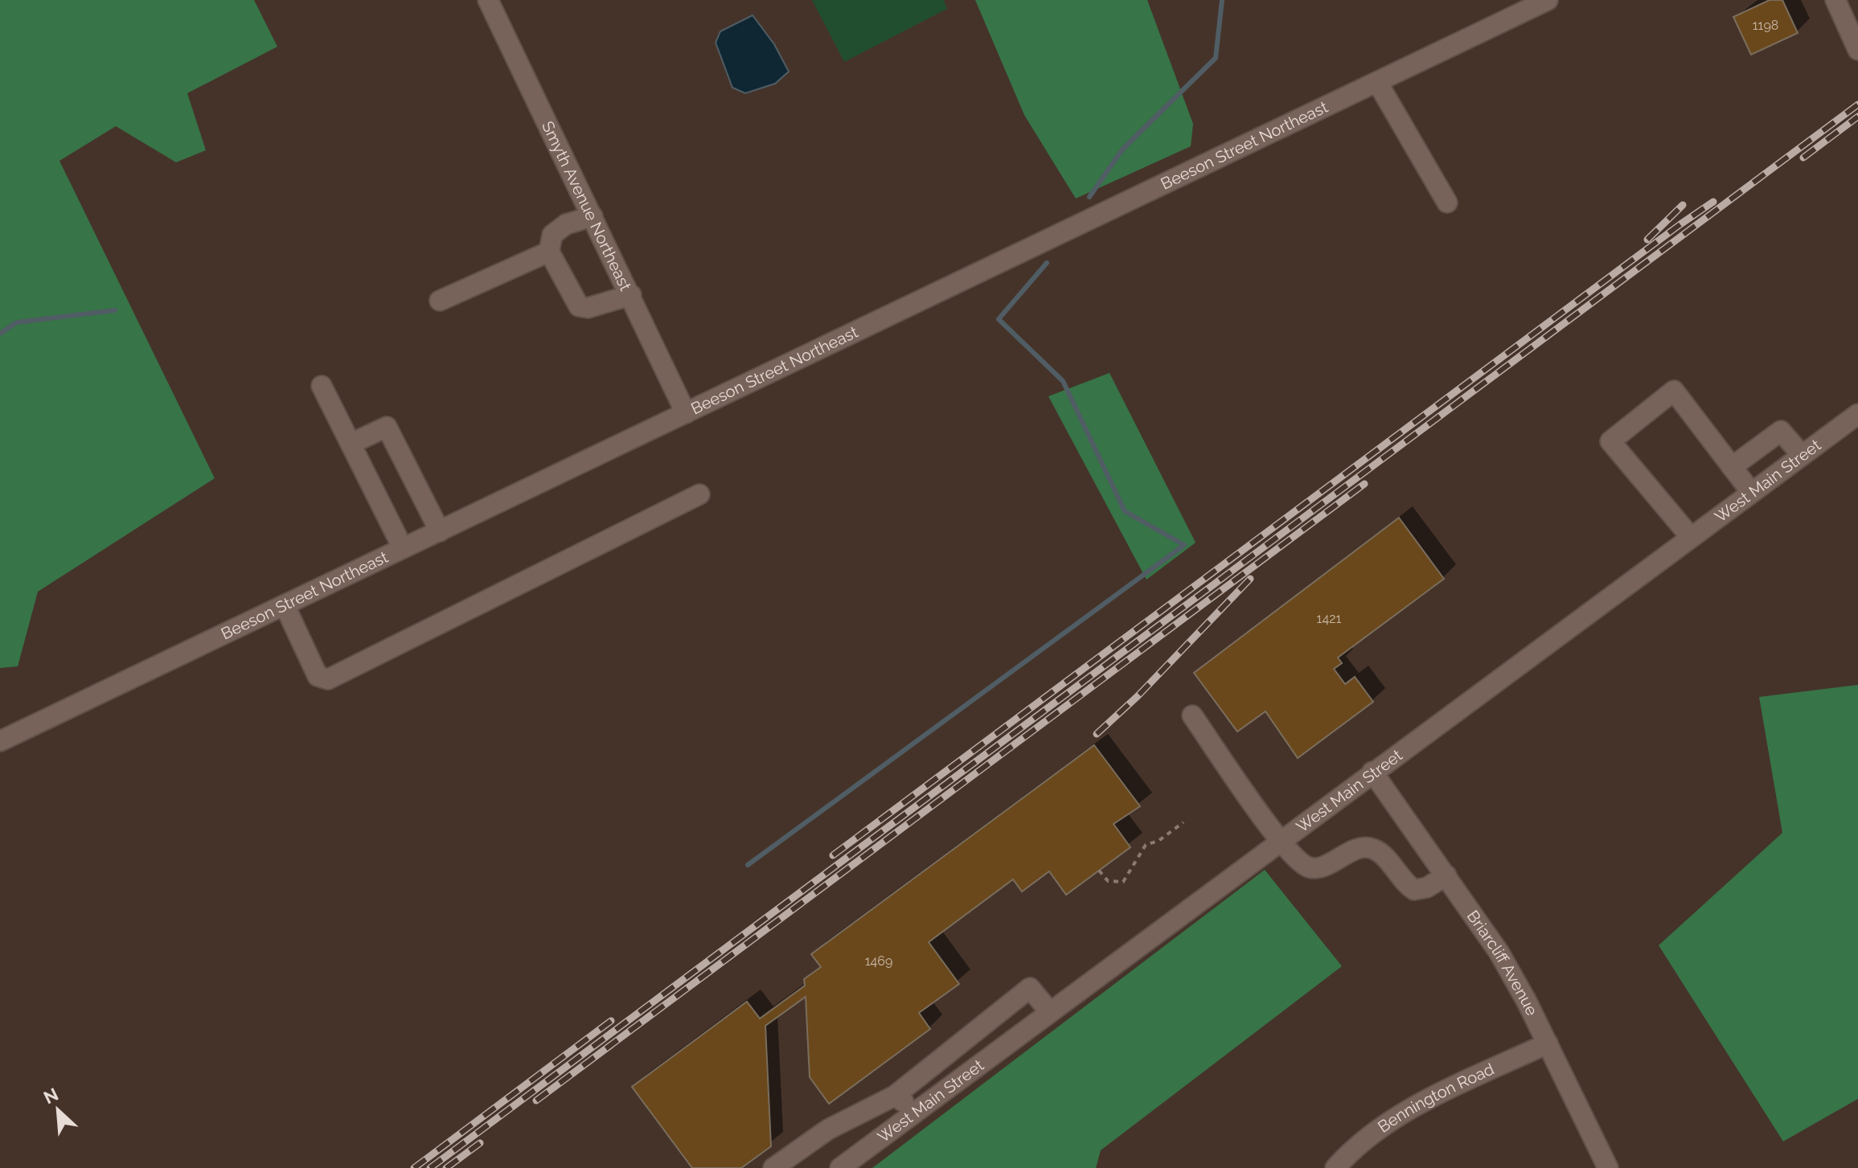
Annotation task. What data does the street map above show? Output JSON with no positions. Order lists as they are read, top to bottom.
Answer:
{
  "streets": {
    "street": [
      "Beeson Street Northeast",
      "Smyth Avenue Northeast",
      "West Main Street",
      "Briarcliff Avenue",
      "Bennington Road"
    ]
  },
  "crossings": [
    ["Beeson Street Northeast", "Smyth Avenue Northeast"],
    ["West Main Street", "Briarcliff Avenue"],
    ["Briarcliff Avenue", "Bennington Road"]
  ],
  "house_numbers": ["1198", "1421", "1469"],
  "north": "top left"
}
